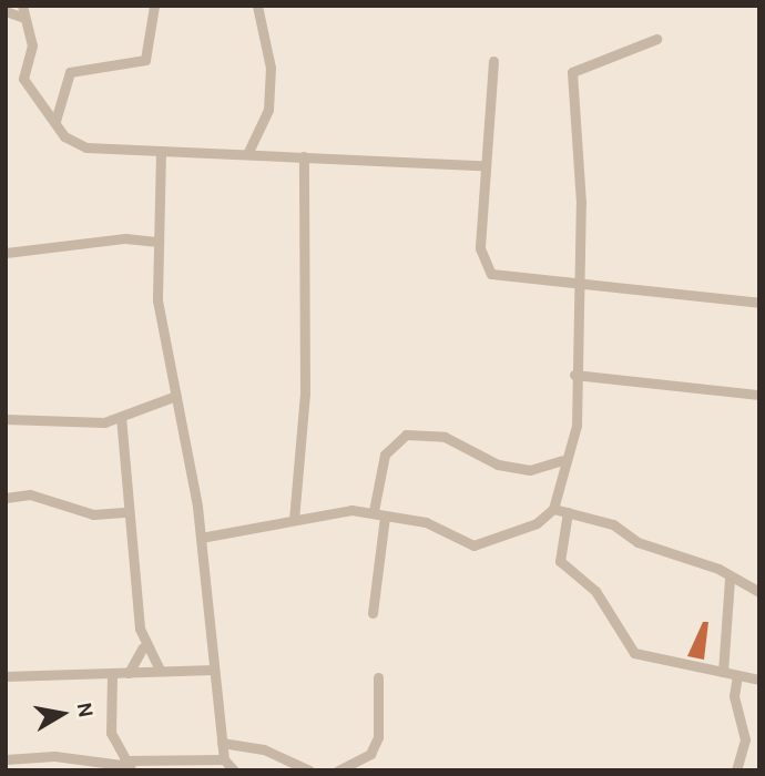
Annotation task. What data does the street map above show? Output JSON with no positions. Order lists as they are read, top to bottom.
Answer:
{
  "north": "right"
}
